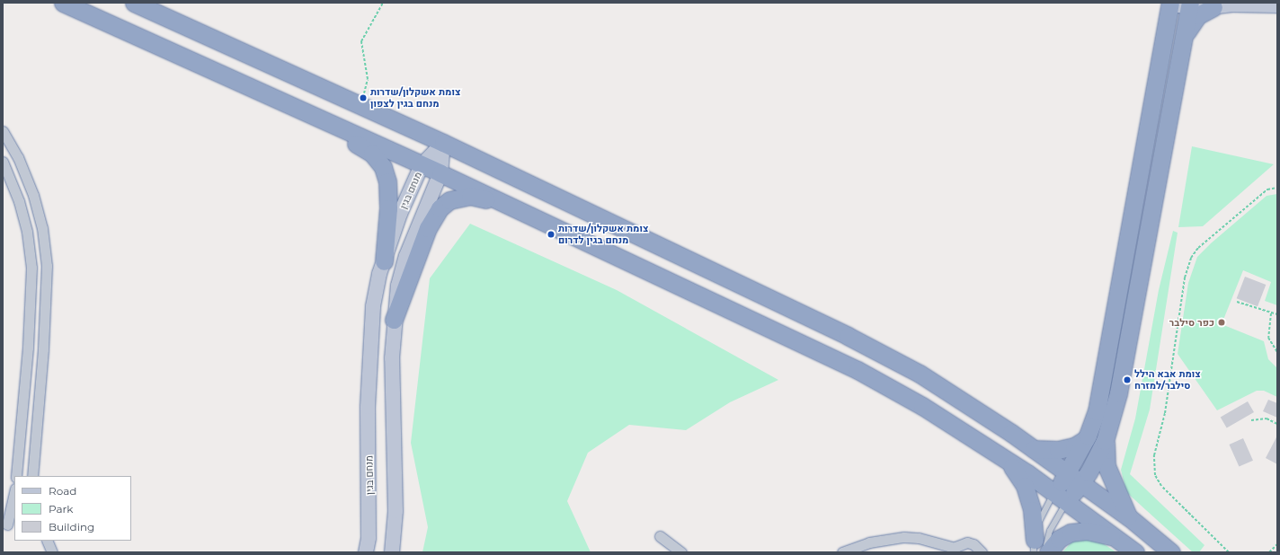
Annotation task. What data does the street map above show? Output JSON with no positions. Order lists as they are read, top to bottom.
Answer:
{
  "streets": {
    "main road": ["מנחם בגין"]
  },
  "places": [
    "צומת אשקלון/שדרות מנחם בגין לצפון",
    "צומת אשקלון/שדרות מנחם בגין לדרום",
    "כפר סילבר",
    "צומת אבא הילל סילבר/למזרח"
  ],
  "legend": ["Road", "Park", "Building"]
}
